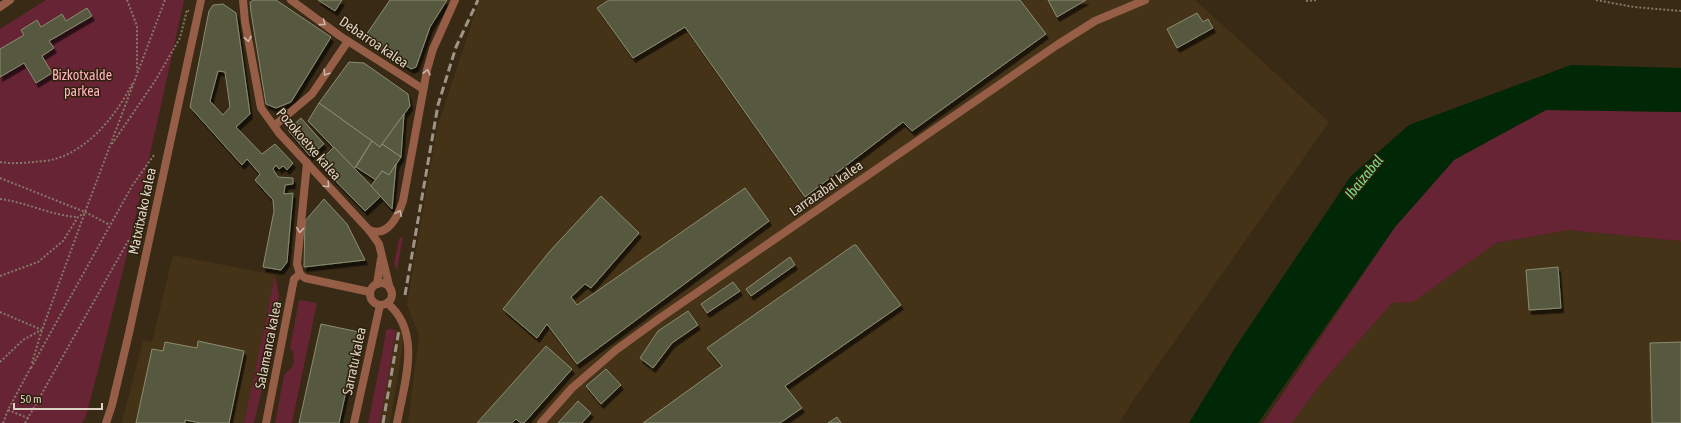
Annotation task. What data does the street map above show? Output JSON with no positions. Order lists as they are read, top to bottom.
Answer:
{
  "streets": {
    "street": [
      "Debarroa kalea",
      "Pozokoetxe kalea",
      "Larrazabal kalea",
      "Matxitxako kalea",
      "Salamanca kalea",
      "Sarratu kalea"
    ]
  },
  "crossings": [
    ["Pozokoetxe kalea", "Sarratu kalea"]
  ],
  "one_way": ["Debarroa kalea", "Pozokoetxe kalea"],
  "water": ["Ibaizabal"],
  "parks": ["Bizkotxalde parkea"],
  "scale_bar": "50 m"
}
